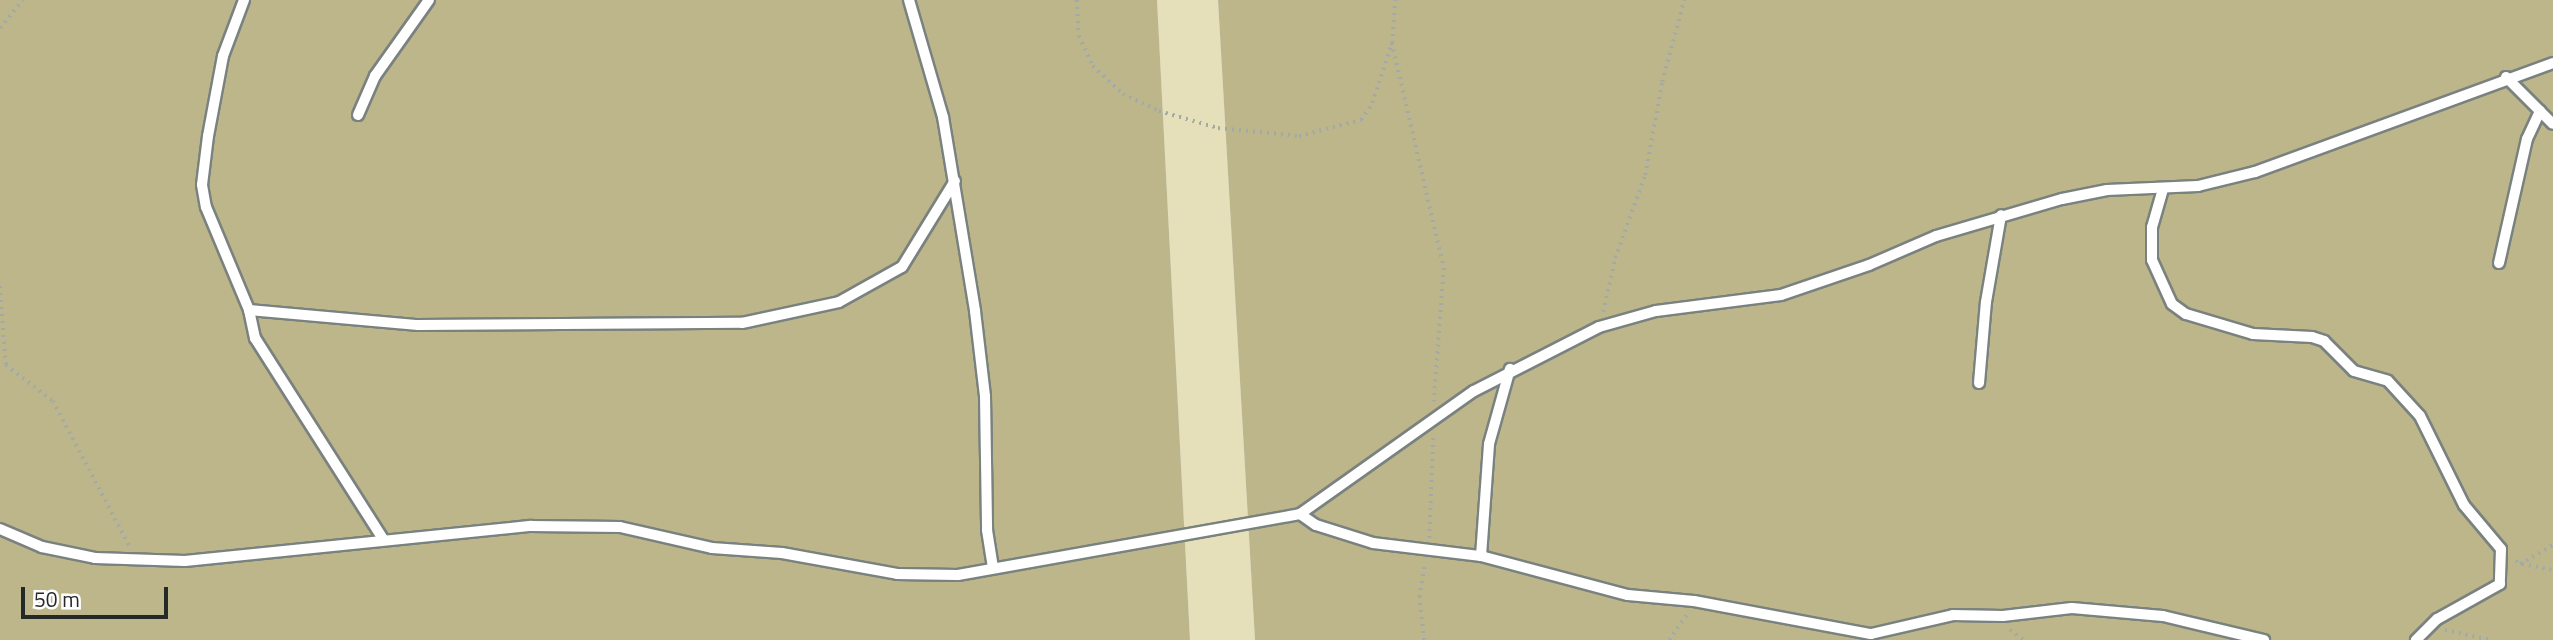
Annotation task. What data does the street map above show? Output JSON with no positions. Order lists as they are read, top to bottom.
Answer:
{
  "scale_bar": "50 m"
}
